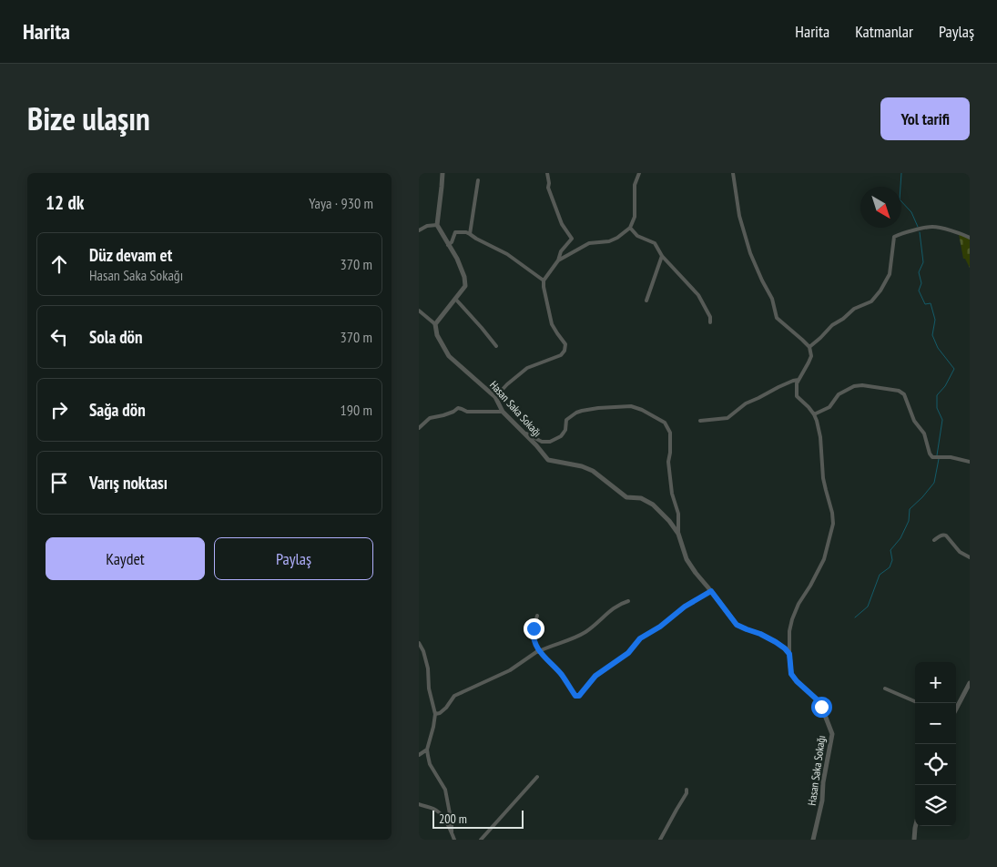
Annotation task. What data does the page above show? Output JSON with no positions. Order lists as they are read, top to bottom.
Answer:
{
  "streets": {
    "street": ["Hasan Saka Sokağı"]
  },
  "scale_bar": "200 m",
  "north": "bottom right",
  "page": {
    "header": "Harita",
    "nav": ["Harita", "Katmanlar", "Paylaş"],
    "title": "Bize ulaşın",
    "buttons": [
      "Yol tarifi",
      ["Kaydet", "Paylaş"]
    ],
    "heading": ["12 dk", "Yaya · 930 m"],
    "list": [
      ["Düz devam et", "Hasan Saka Sokağı", "370 m"],
      ["Sola dön", "370 m"],
      ["Sağa dön", "190 m"],
      "Varış noktası"
    ],
    "map_buttons": ["+", "−"],
    "scale": "200 m"
  }
}
